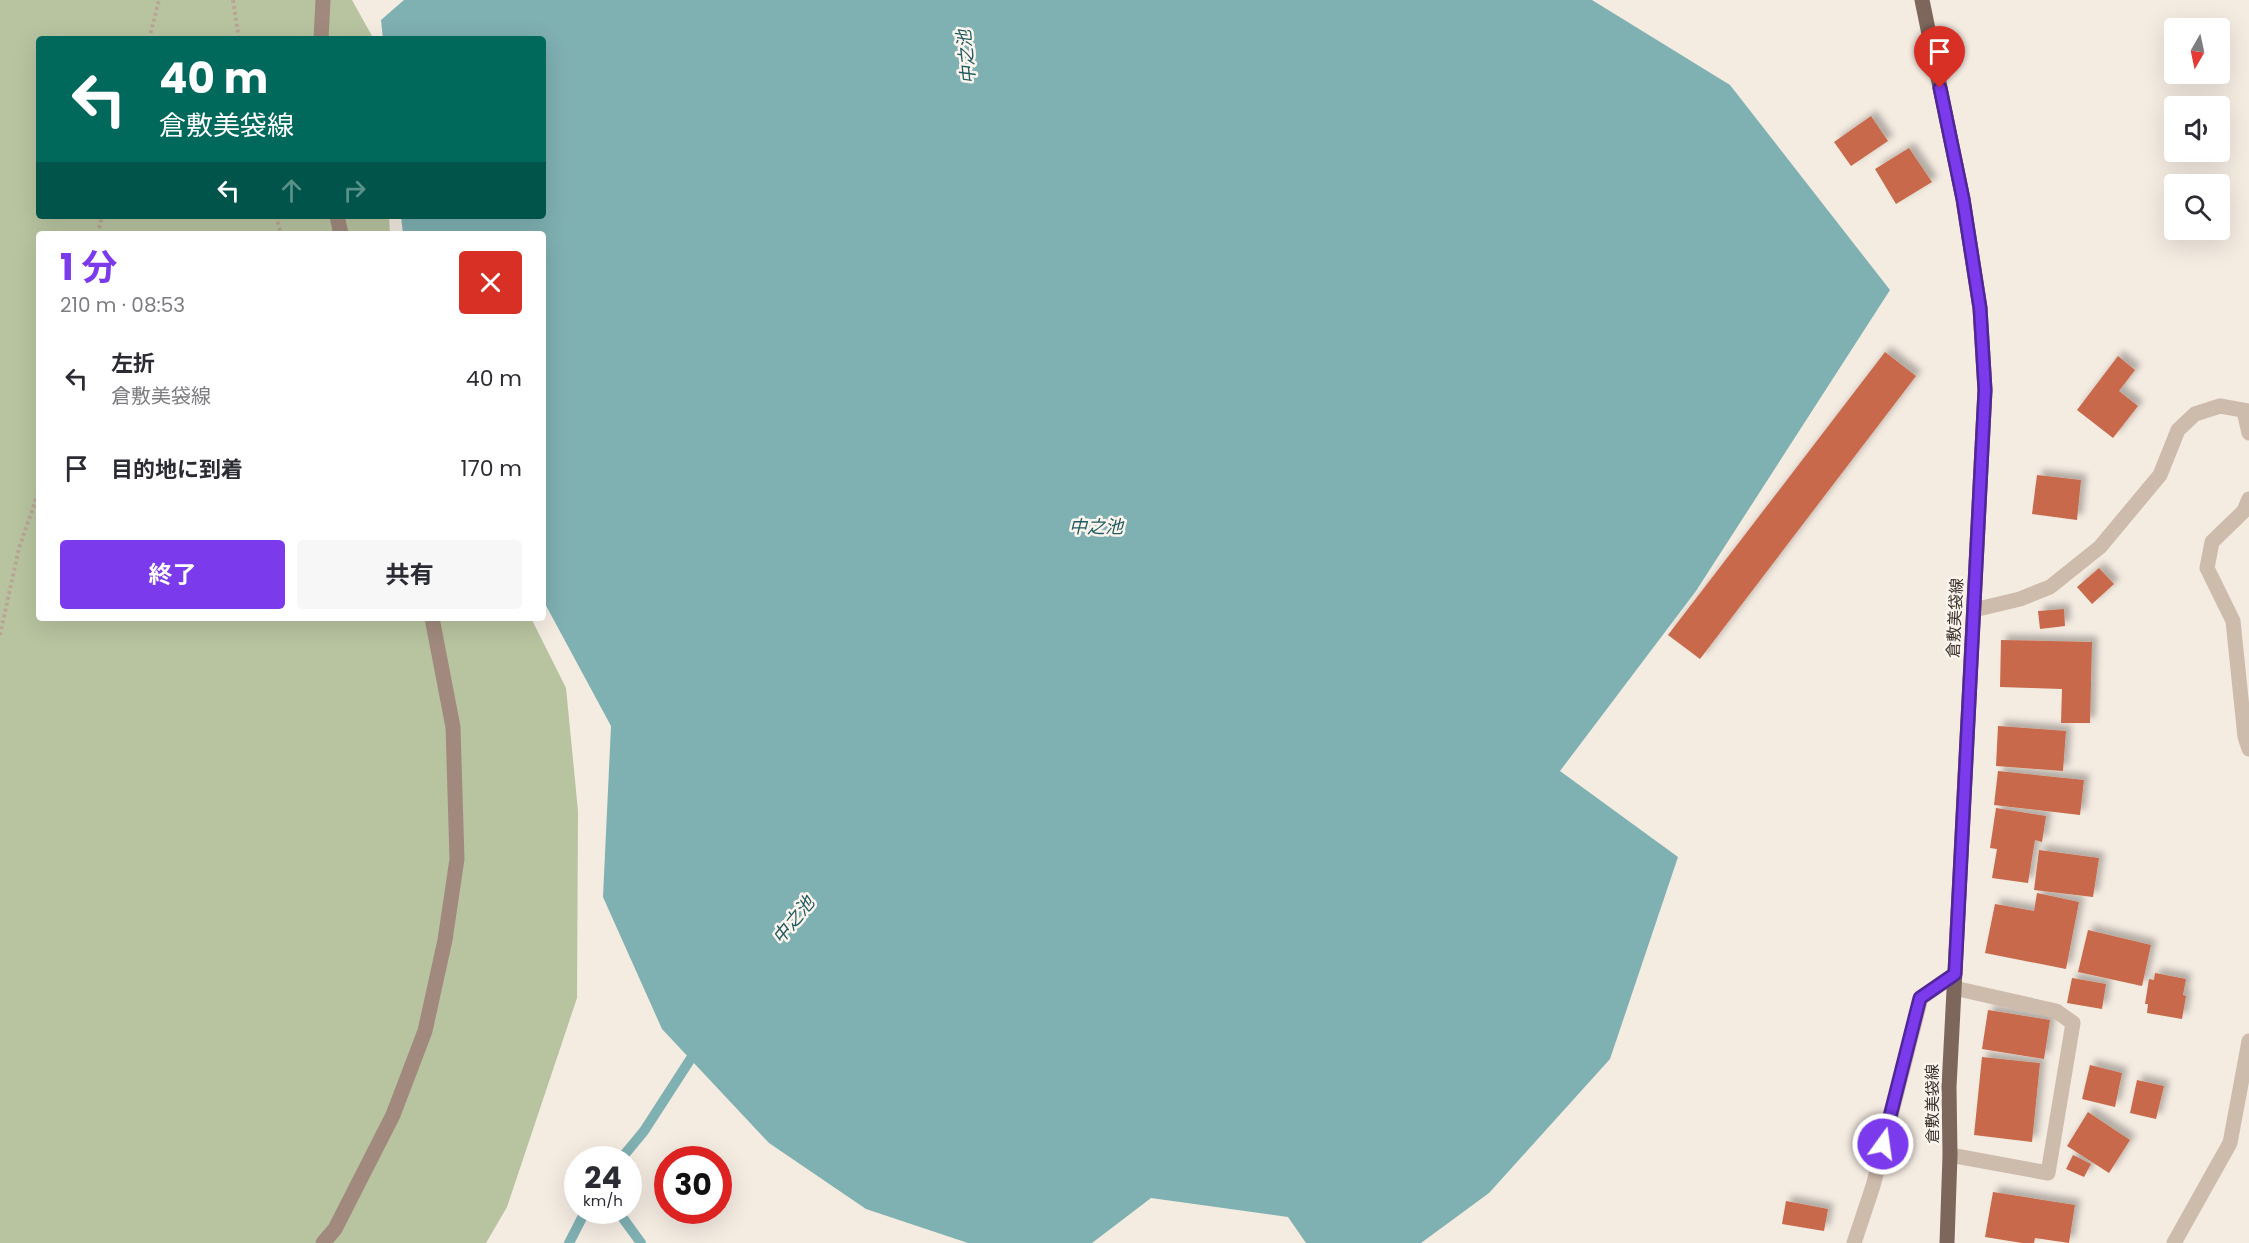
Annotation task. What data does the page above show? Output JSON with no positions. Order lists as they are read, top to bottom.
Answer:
{
  "streets": {
    "main road": ["倉敷美袋線"]
  },
  "water": ["中之池"],
  "north": "bottom",
  "page": {
    "turn": ["40 m", "倉敷美袋線"],
    "heading": ["1 分", "210 m · 08:53"],
    "list": [
      {
        "name": "左折",
        "note": "倉敷美袋線",
        "value": "40 m"
      },
      {
        "name": "目的地に到着",
        "value": "170 m"
      }
    ],
    "buttons": ["終了", "共有"],
    "speed": "24 km/h",
    "limit": "30"
  }
}
